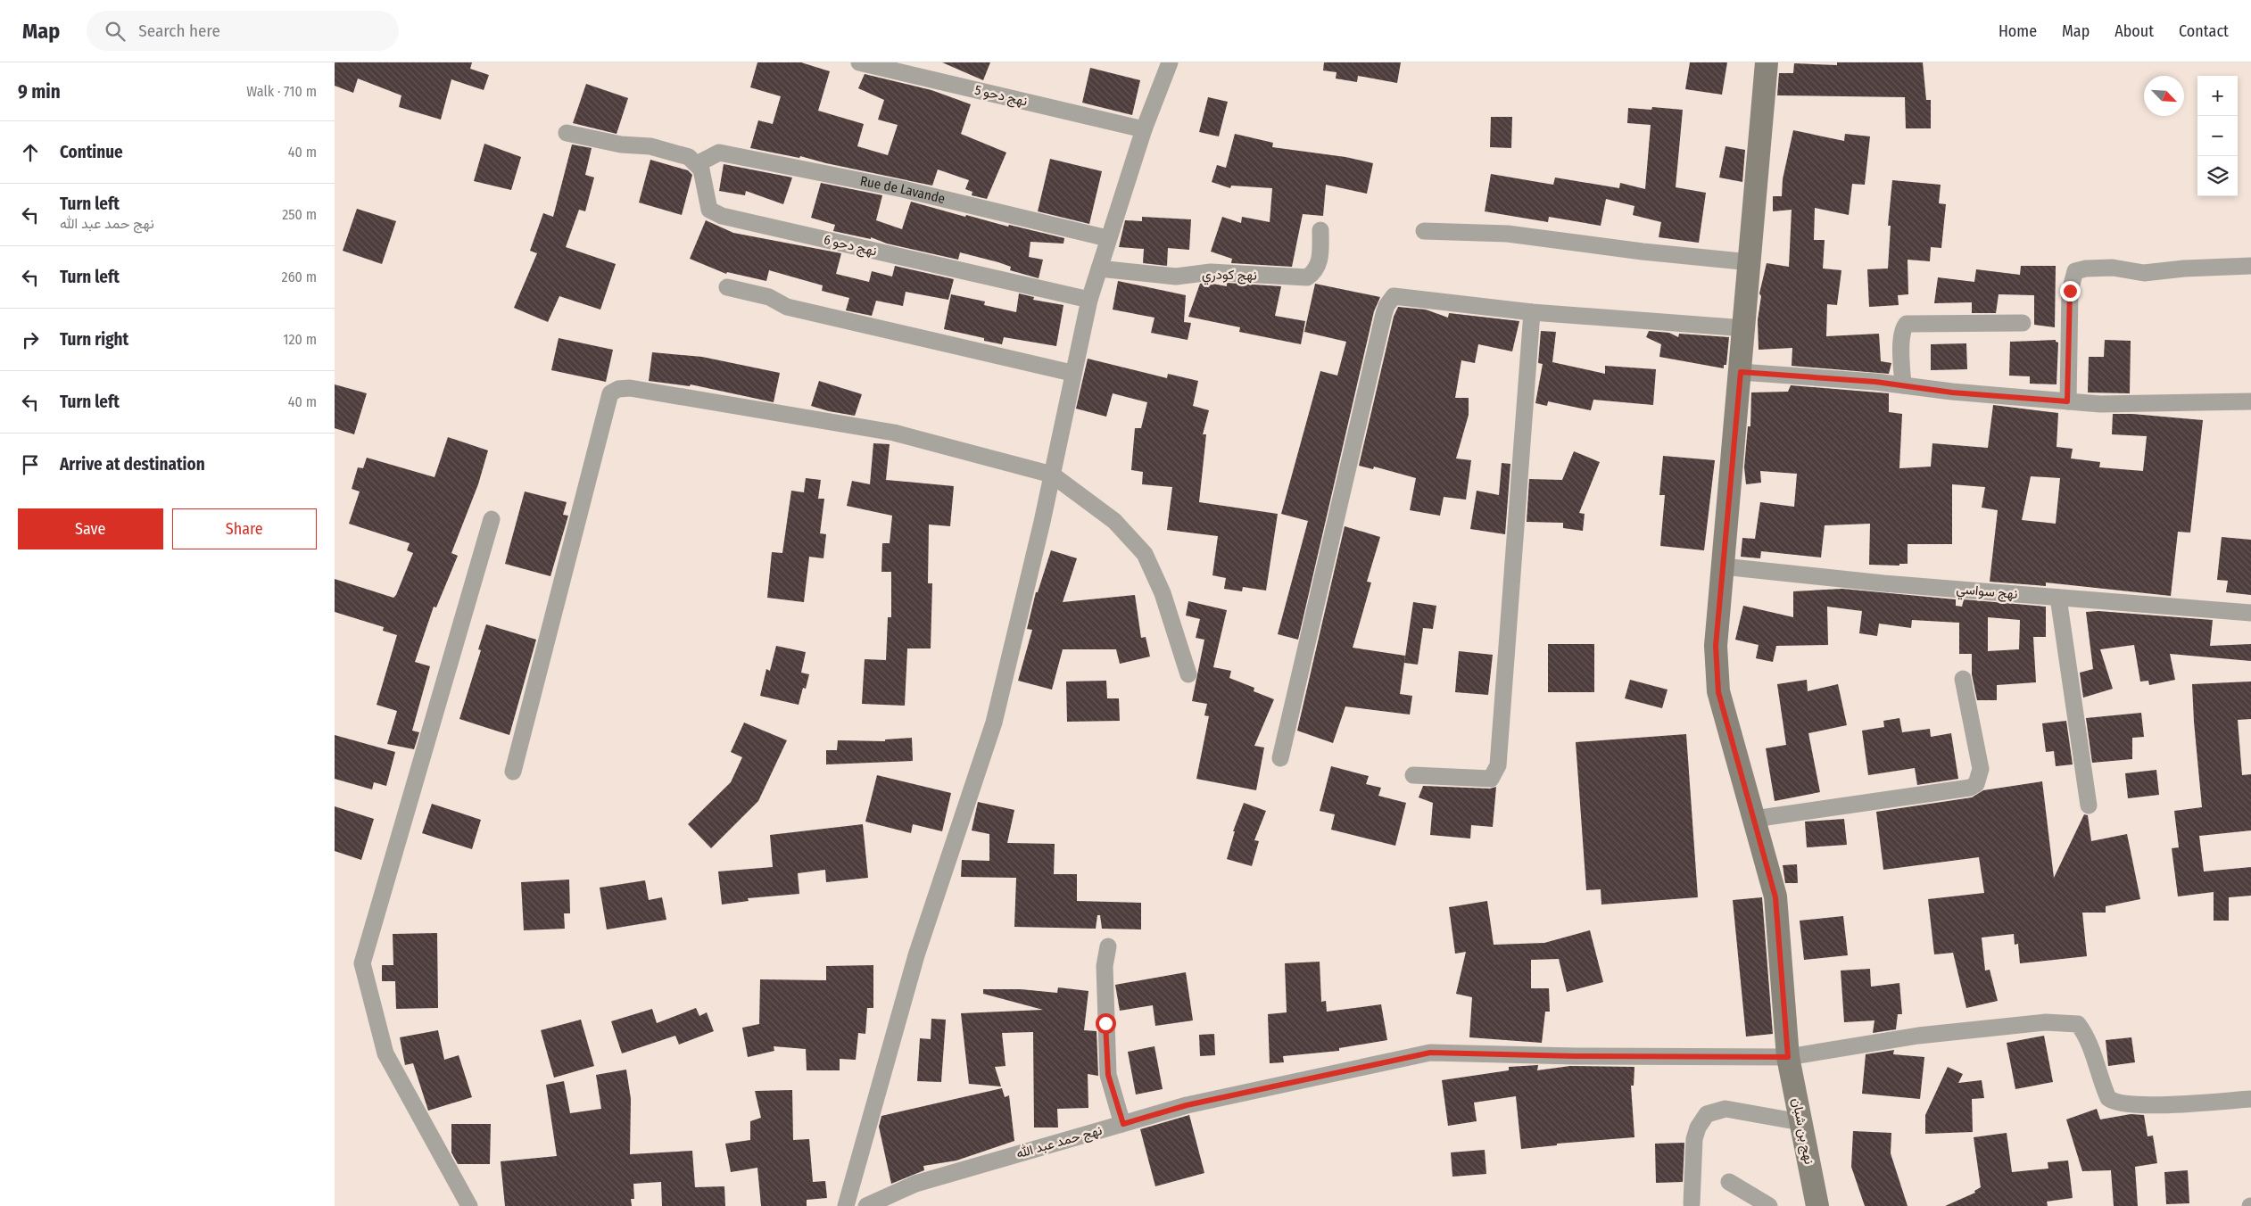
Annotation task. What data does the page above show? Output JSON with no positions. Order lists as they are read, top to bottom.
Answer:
{
  "streets": {
    "street": [
      "نهج دحو 5",
      "Rue de Lavande",
      "نهج دحو 6",
      "نهج كودري",
      "نهج سواسي",
      "نهج بن شبان",
      "نهج حمد عبد الله"
    ]
  },
  "crossings": [
    ["Rue de Lavande", "نهج دحو 6"],
    ["نهج سواسي", "نهج بن شبان"],
    ["نهج بن شبان", "نهج حمد عبد الله"]
  ],
  "north": "bottom right",
  "page": {
    "header": "Map",
    "search": "Search here",
    "nav": [
      "Home",
      "Map",
      "About",
      "Contact"
    ],
    "heading": ["9 min", "Walk · 710 m"],
    "map_buttons": ["+", "−"],
    "list": [
      ["Continue", "40 m"],
      ["Turn left", "نهج حمد عبد الله", "250 m"],
      ["Turn left", "260 m"],
      ["Turn right", "120 m"],
      ["Turn left", "40 m"],
      "Arrive at destination"
    ],
    "buttons": ["Save", "Share"]
  }
}
